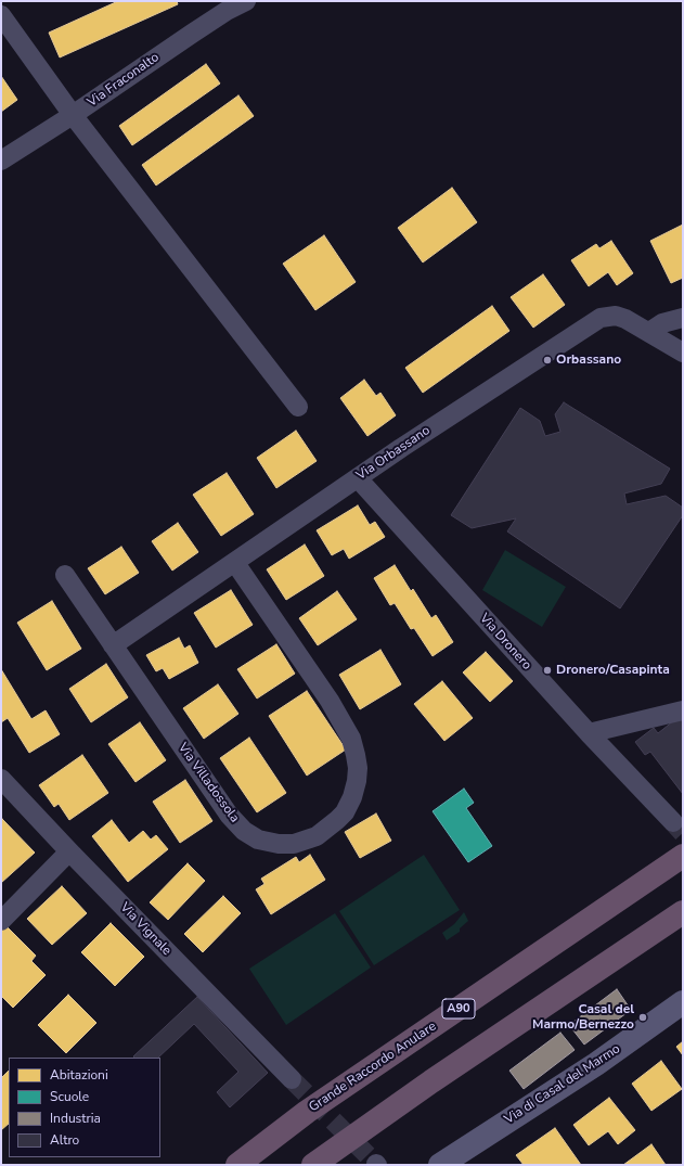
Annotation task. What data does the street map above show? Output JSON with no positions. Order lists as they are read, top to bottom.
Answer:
{
  "streets": {
    "highway": ["A90", "Grande Raccordo Anulare"],
    "main road": ["Via di Casal del Marmo"],
    "street": [
      "Via Fraconalto",
      "Via Orbassano",
      "Via Dronero",
      "Via Villadossola",
      "Via Vignale"
    ]
  },
  "crossings": [
    ["Via Orbassano", "Via Dronero"],
    ["Via Orbassano", "Via Villadossola"]
  ],
  "places": ["Orbassano", "Dronero/Casapinta", "Casal del Marmo/Bernezzo"],
  "legend": [
    "Abitazioni",
    "Scuole",
    "Industria",
    "Altro"
  ]
}
